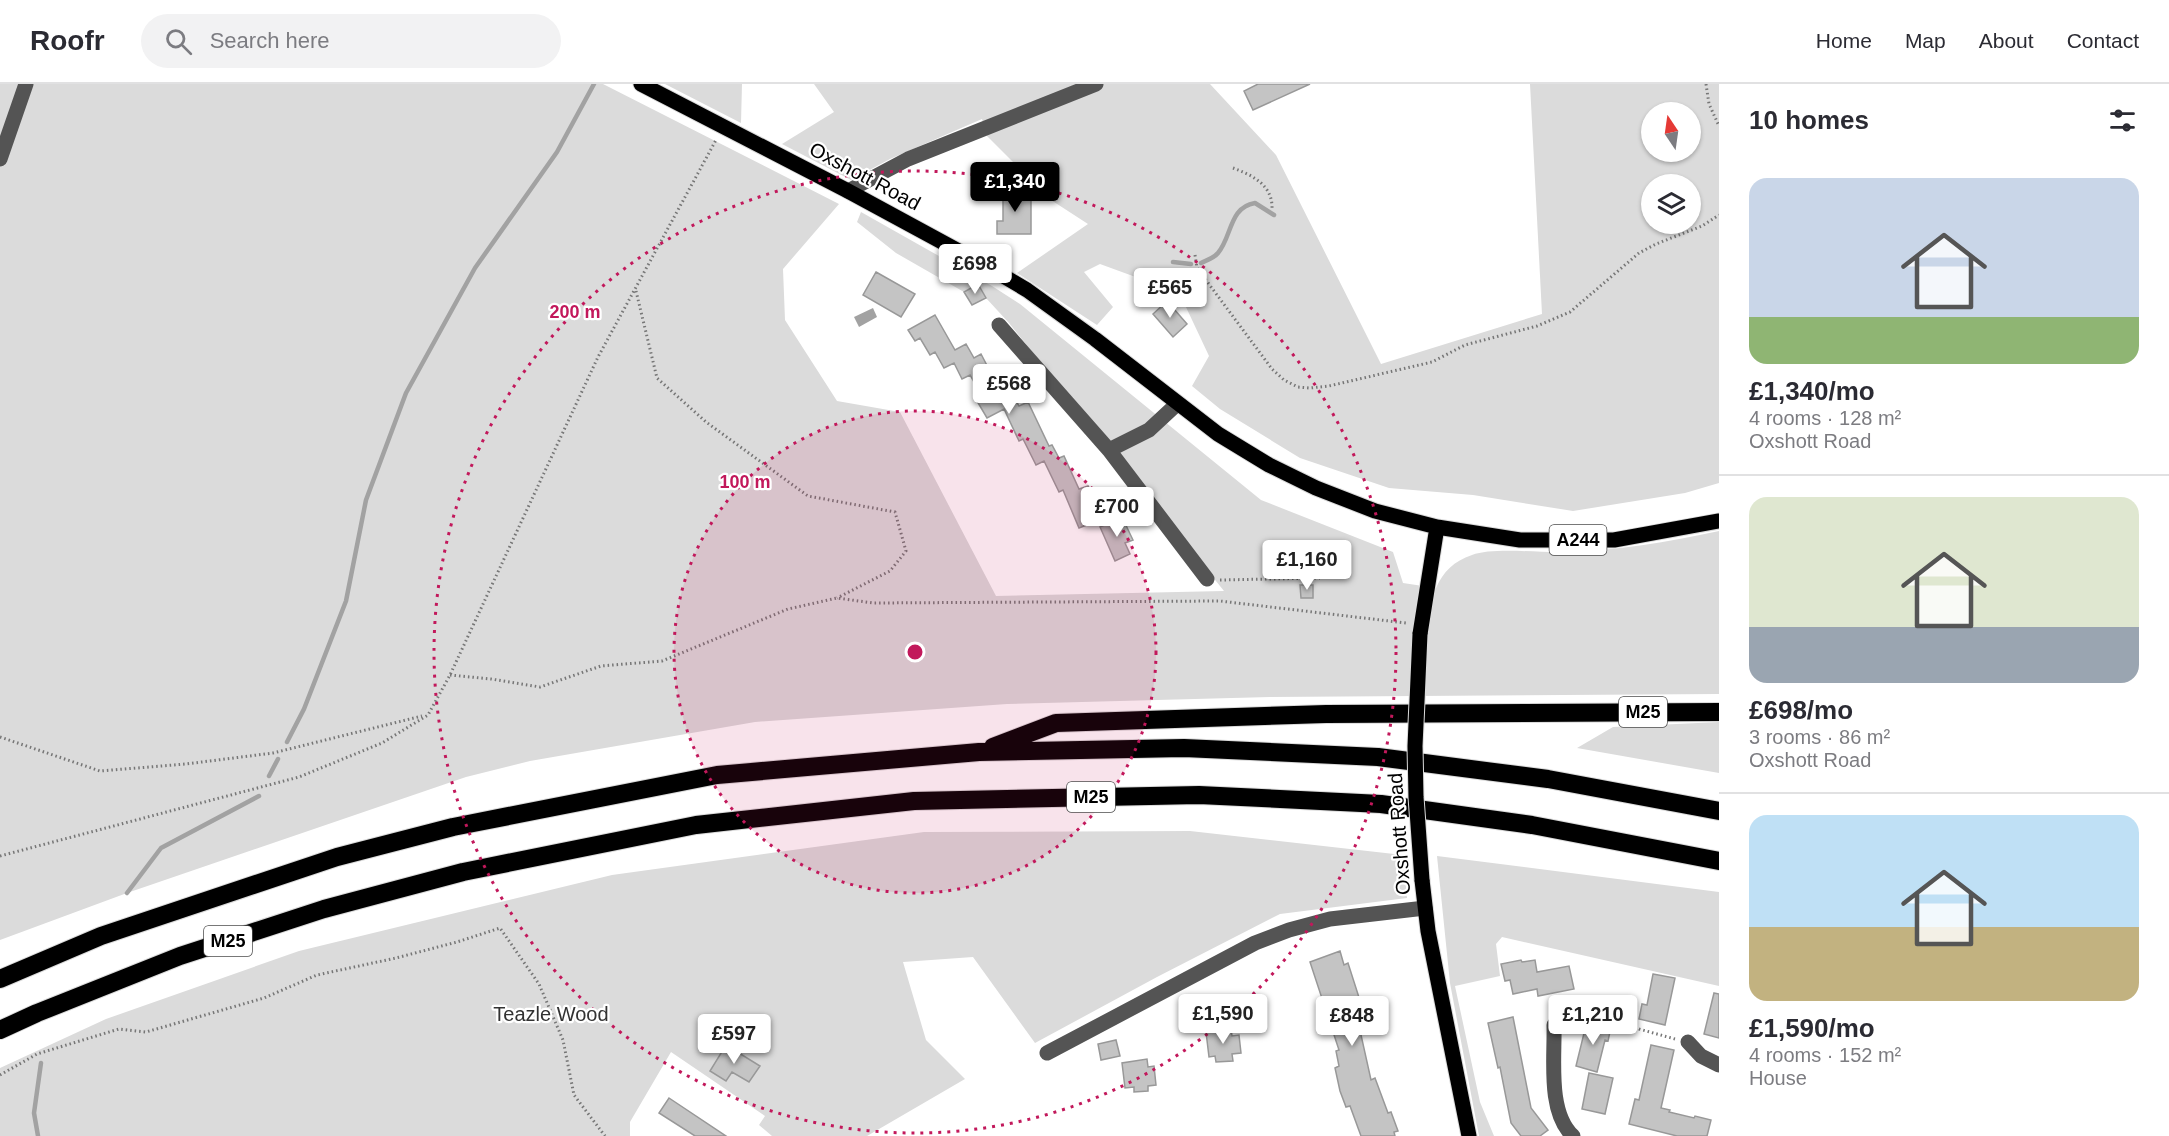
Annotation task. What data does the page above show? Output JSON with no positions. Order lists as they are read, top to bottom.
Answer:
{
  "streets": {
    "highway": ["M25"],
    "main road": ["Oxshott Road", "A244"]
  },
  "parks": ["Teazle Wood"],
  "north": "top",
  "page": {
    "header": "Roofr",
    "search": "Search here",
    "nav": [
      "Home",
      "Map",
      "About",
      "Contact"
    ],
    "heading": "10 homes",
    "list": [
      {
        "name": "£1,340/mo",
        "note": "4 rooms · 128 m² · Oxshott Road"
      },
      {
        "name": "£698/mo",
        "note": "3 rooms · 86 m² · Oxshott Road"
      },
      {
        "name": "£1,590/mo",
        "note": "4 rooms · 152 m² · House"
      }
    ],
    "price": [
      "£1,340",
      "£698",
      "£565",
      "£568",
      "£700",
      "£1,160",
      "£1,590",
      "£1,210",
      "£848",
      "£597"
    ]
  },
  "rings": ["200 m", "100 m"]
}
